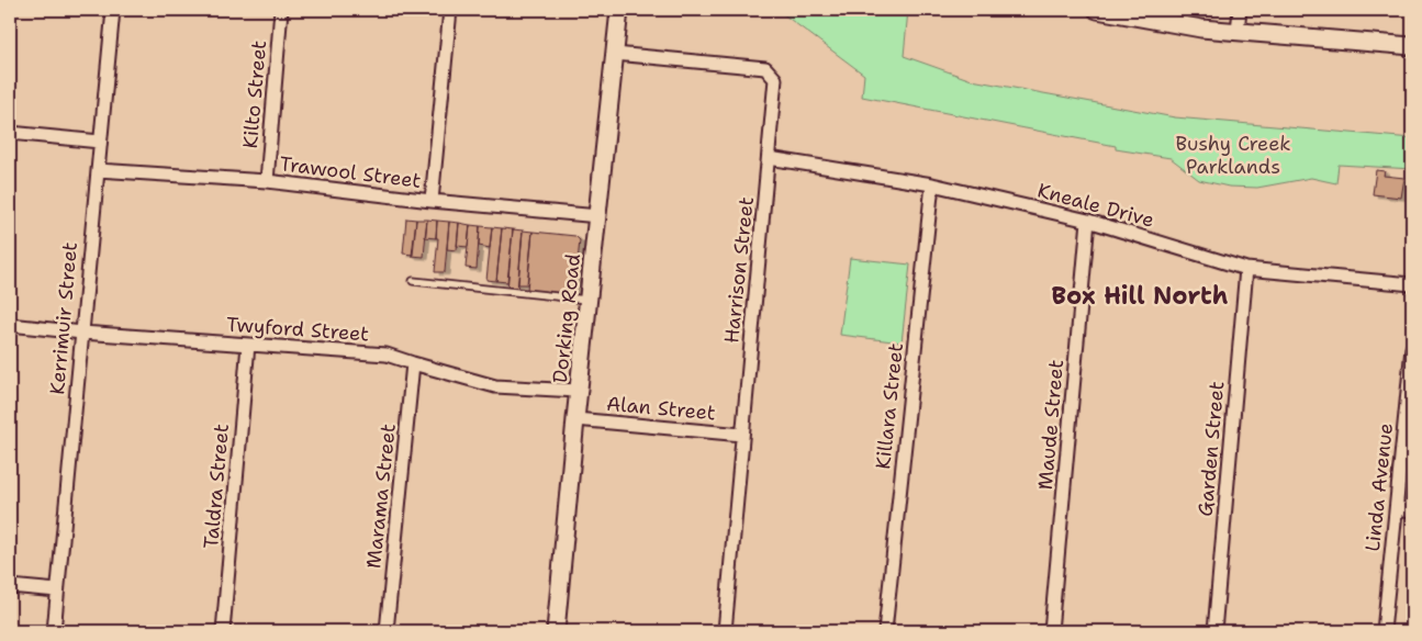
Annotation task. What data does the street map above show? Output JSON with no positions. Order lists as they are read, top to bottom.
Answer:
{
  "streets": {
    "street": [
      "Kilto Street",
      "Trawool Street",
      "Kneale Drive",
      "Harrison Street",
      "Kerrimuir Street",
      "Dorking Road",
      "Twyford Street",
      "Killara Street",
      "Alan Street",
      "Maude Street",
      "Garden Street",
      "Taldra Street",
      "Linda Avenue",
      "Marama Street"
    ]
  },
  "crossings": [
    ["Kilto Street", "Trawool Street"],
    ["Trawool Street", "Kerrimuir Street"],
    ["Trawool Street", "Dorking Road"],
    ["Kneale Drive", "Harrison Street"],
    ["Kneale Drive", "Killara Street"],
    ["Kneale Drive", "Maude Street"],
    ["Kneale Drive", "Garden Street"],
    ["Harrison Street", "Dorking Road"],
    ["Harrison Street", "Alan Street"],
    ["Kerrimuir Street", "Twyford Street"],
    ["Dorking Road", "Twyford Street"],
    ["Dorking Road", "Alan Street"],
    ["Twyford Street", "Taldra Street"],
    ["Twyford Street", "Marama Street"]
  ],
  "districts": ["Box Hill North"],
  "parks": ["Bushy Creek Parklands"]
}
